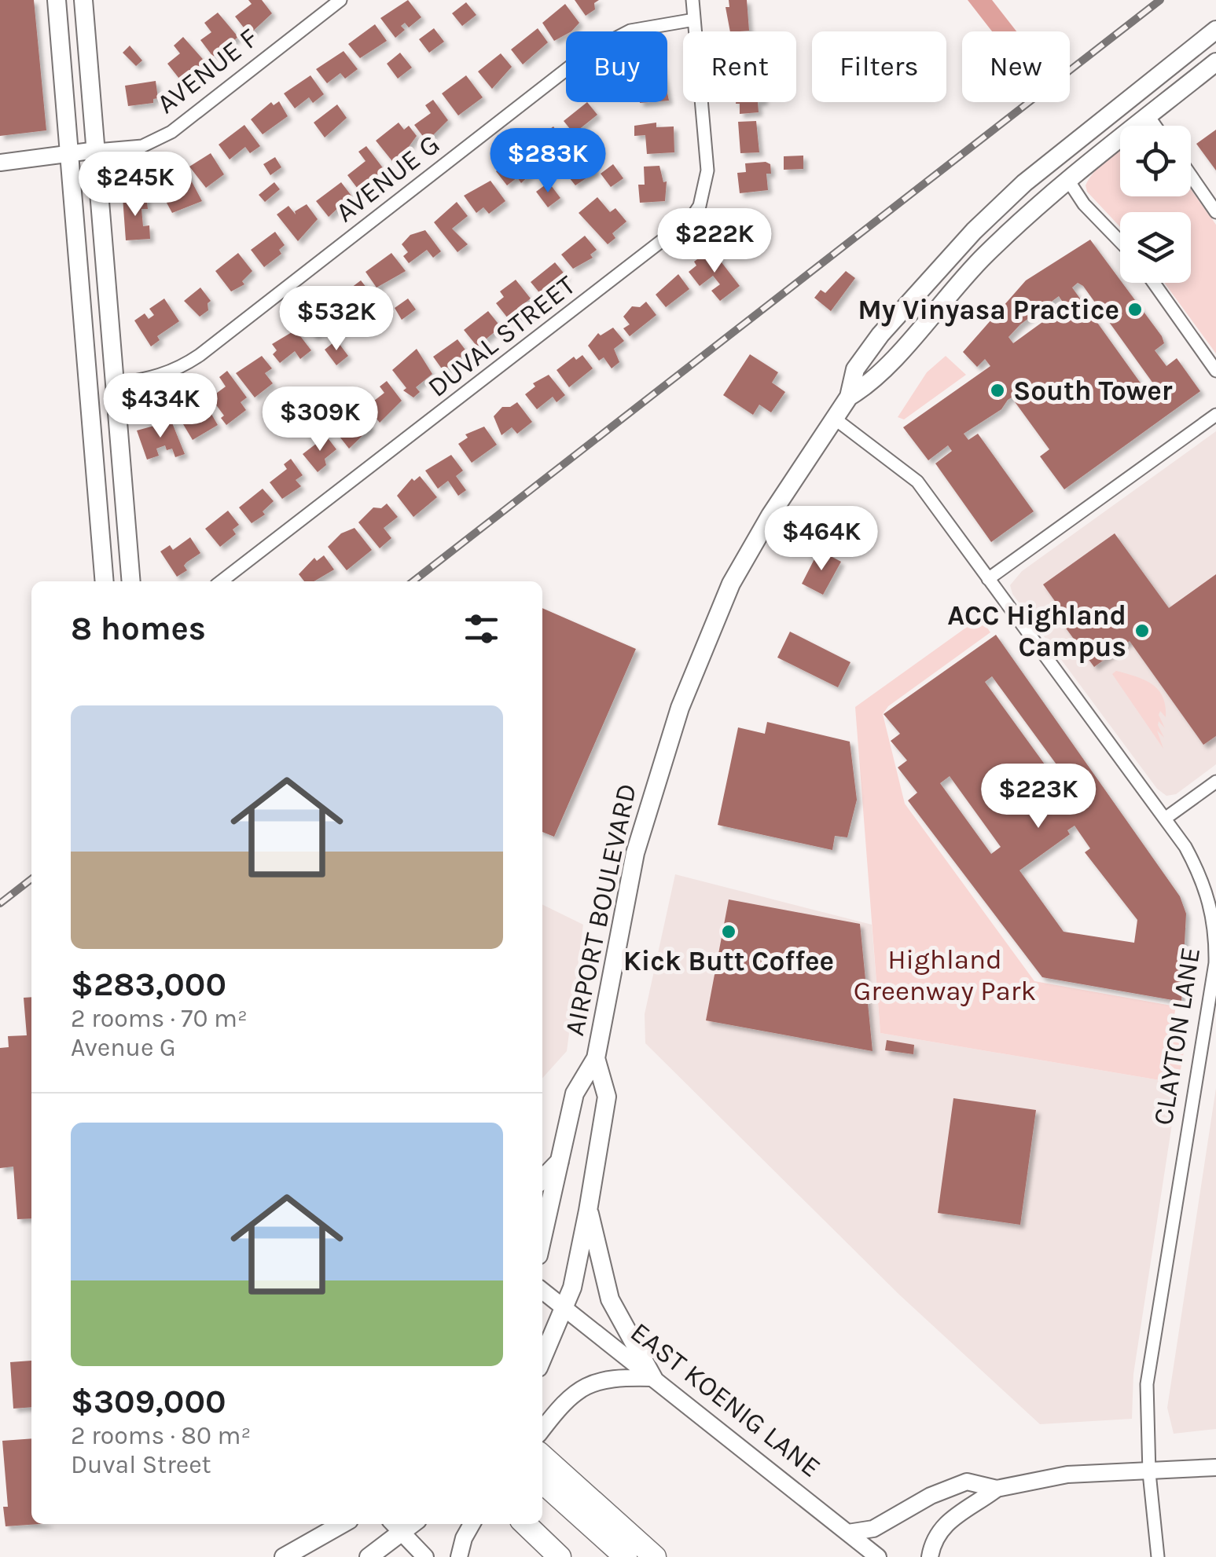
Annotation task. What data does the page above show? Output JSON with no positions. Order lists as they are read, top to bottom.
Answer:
{
  "streets": {
    "main road": ["AVENUE F", "AIRPORT BOULEVARD", "EAST KOENIG LANE"],
    "street": ["AVENUE G", "DUVAL STREET", "CLAYTON LANE"]
  },
  "crossings": [
    ["AVENUE G", "DUVAL STREET"],
    ["AIRPORT BOULEVARD", "CLAYTON LANE"],
    ["AIRPORT BOULEVARD", "EAST KOENIG LANE"]
  ],
  "parks": ["Highland Greenway Park"],
  "places": [
    "My Vinyasa Practice",
    "South Tower",
    "ACC Highland Campus",
    "Kick Butt Coffee"
  ],
  "page": {
    "chip": [
      "Buy",
      "Rent",
      "Filters",
      "New"
    ],
    "price": [
      "$283K",
      "$245K",
      "$222K",
      "$532K",
      "$434K",
      "$309K",
      "$464K",
      "$223K"
    ],
    "heading": "8 homes",
    "list": [
      {
        "name": "$283,000",
        "note": "2 rooms · 70 m² · Avenue G"
      },
      {
        "name": "$309,000",
        "note": "2 rooms · 80 m² · Duval Street"
      }
    ]
  }
}
